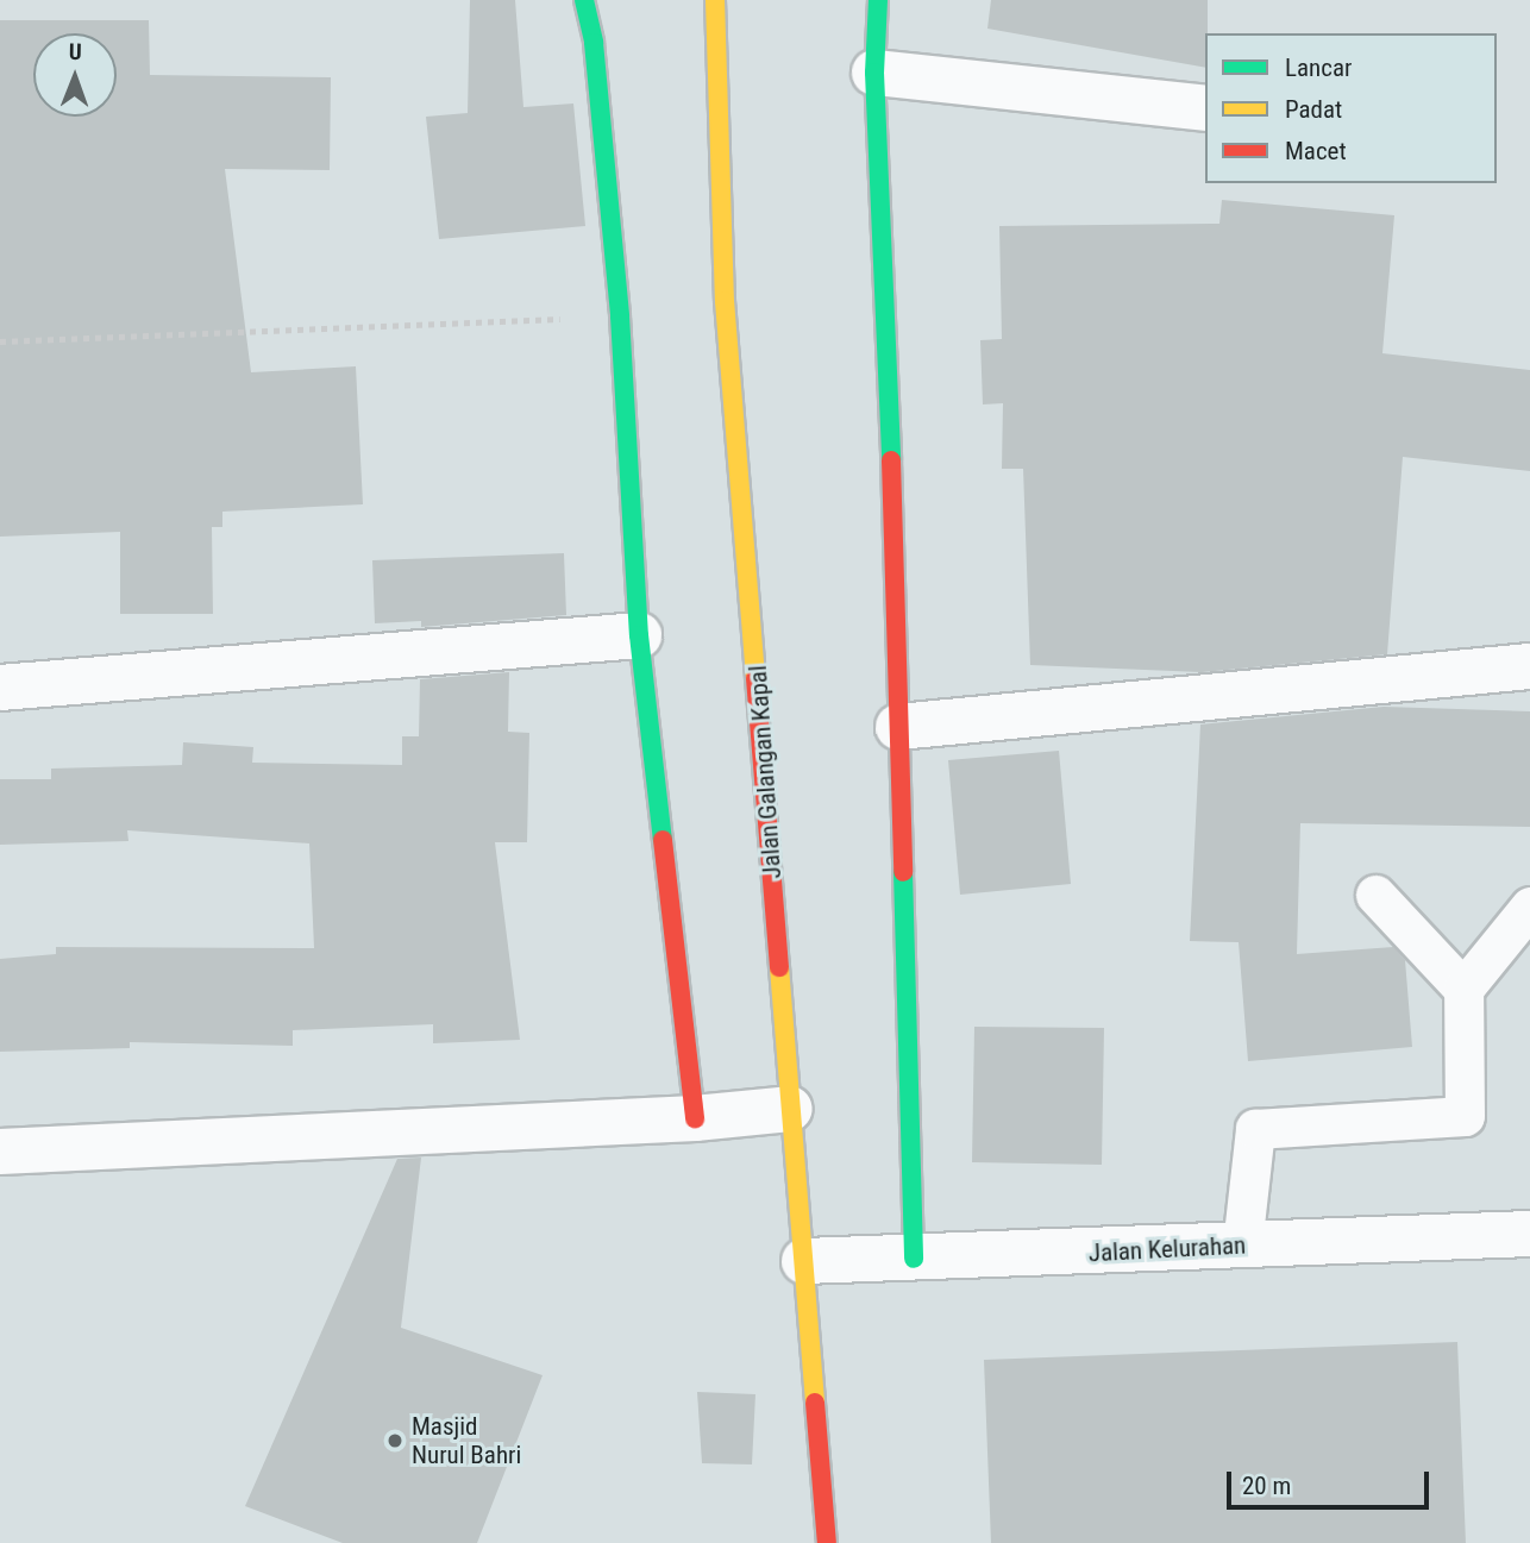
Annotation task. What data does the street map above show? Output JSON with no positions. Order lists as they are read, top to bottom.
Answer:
{
  "streets": {
    "street": ["Jalan Galangan Kapal", "Jalan Kelurahan"]
  },
  "crossings": [
    ["Jalan Galangan Kapal", "Jalan Kelurahan"]
  ],
  "places": ["Masjid Nurul Bahri"],
  "legend": ["Lancar", "Padat", "Macet"],
  "scale_bar": "20 m",
  "north": "top"
}
